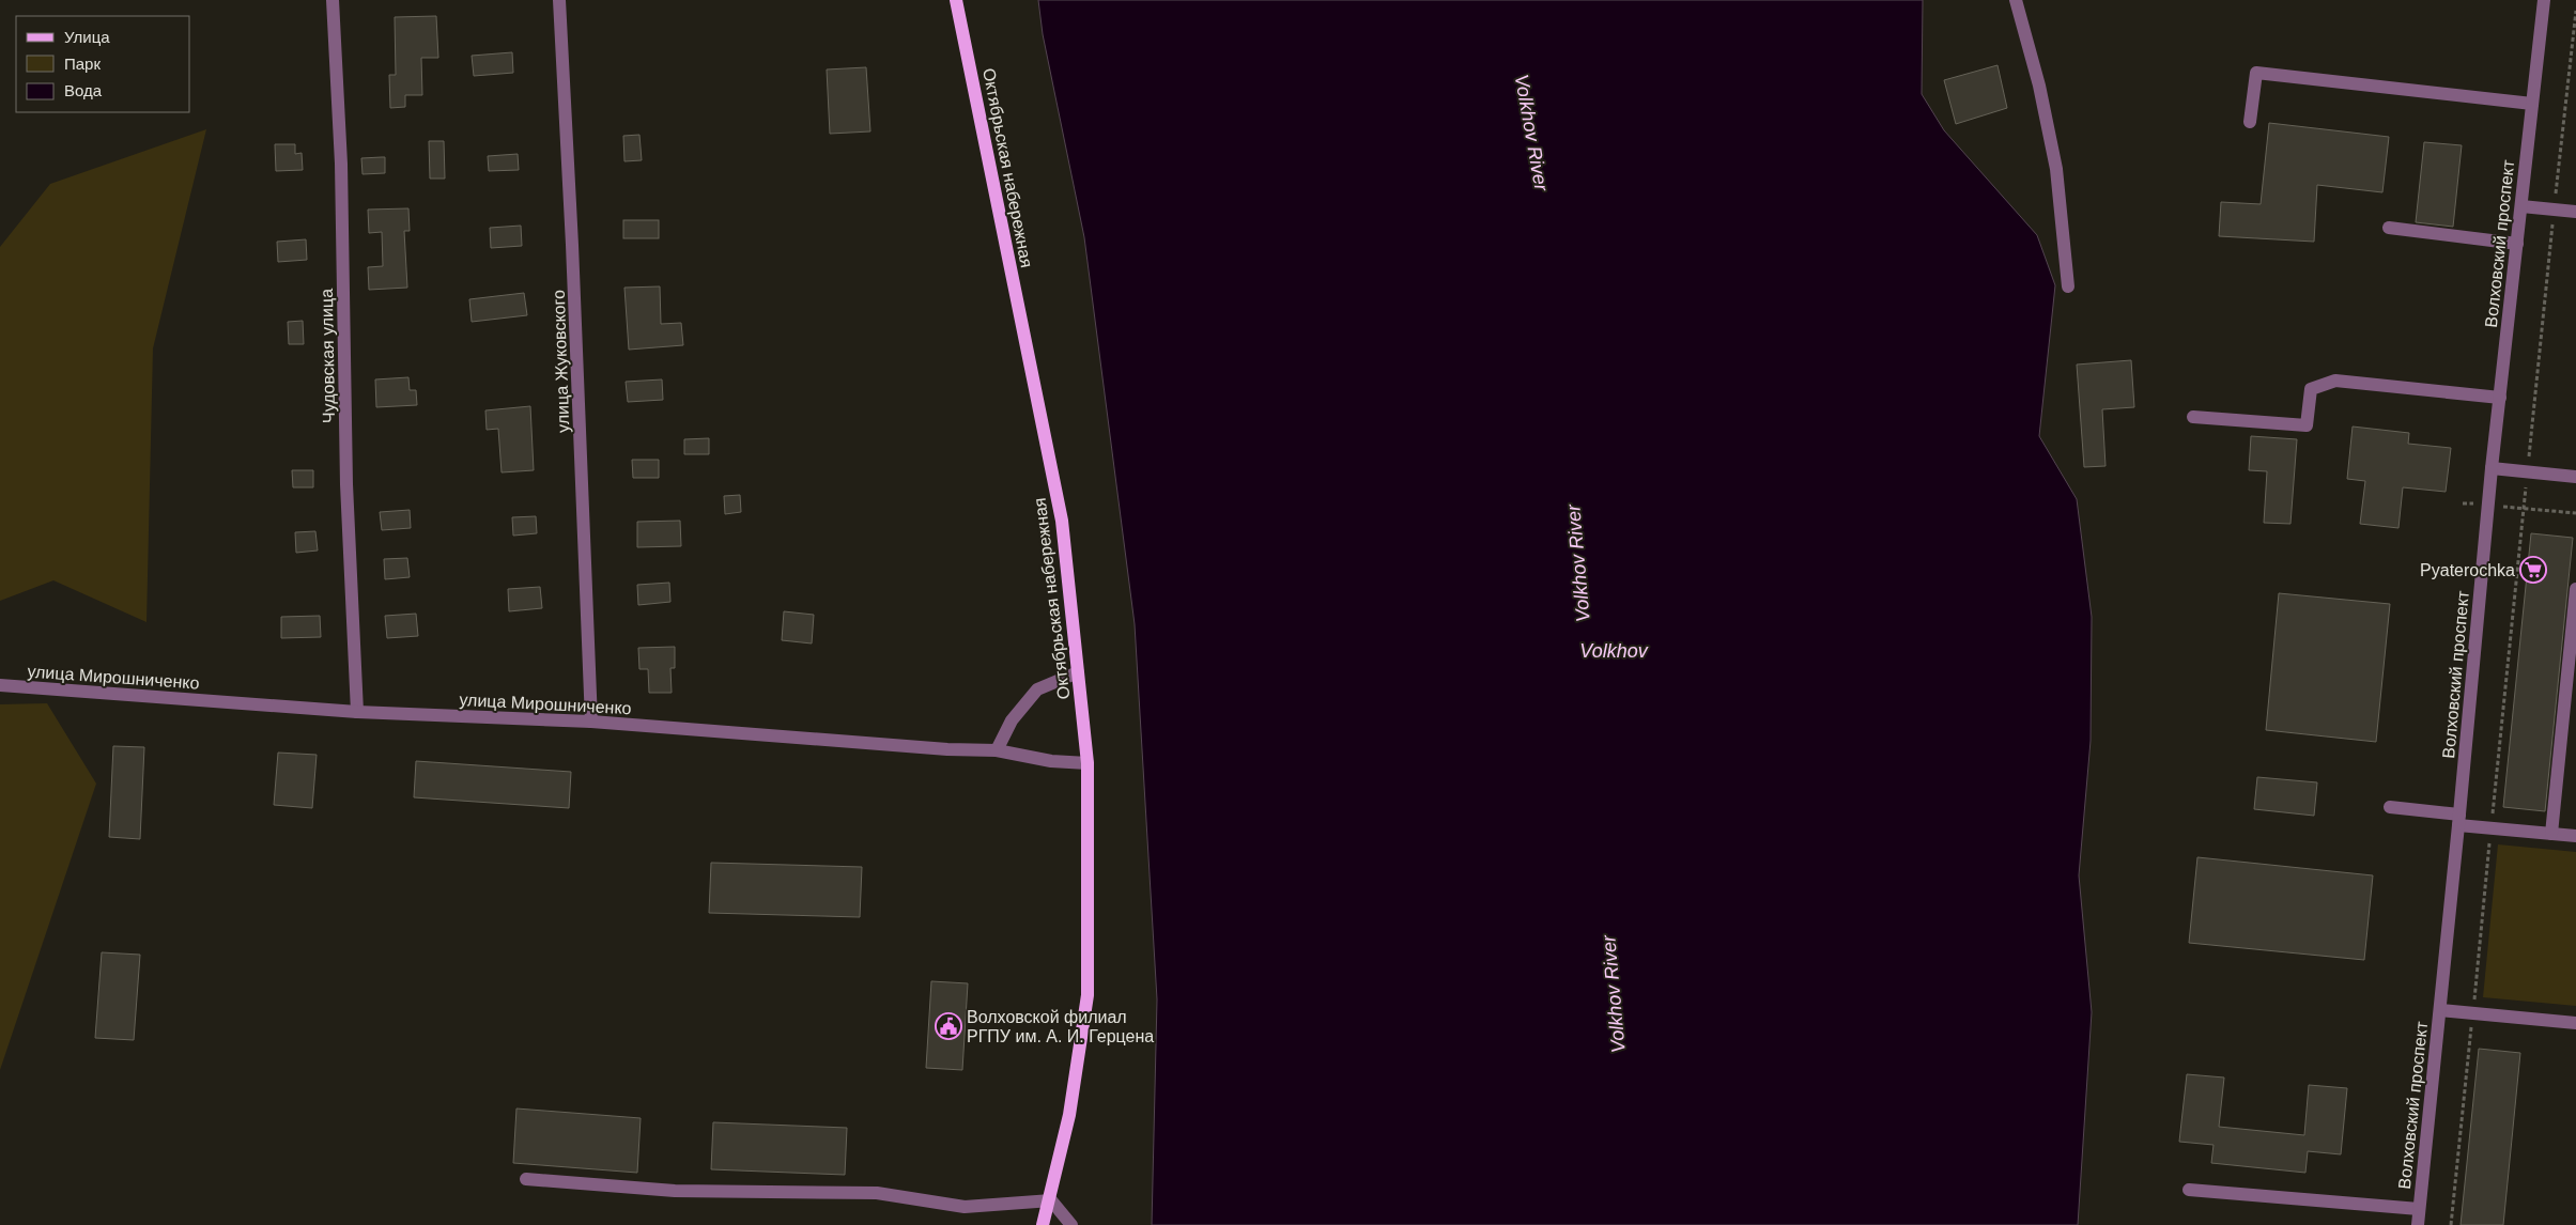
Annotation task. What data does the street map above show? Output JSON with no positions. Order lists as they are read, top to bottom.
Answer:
{
  "streets": {
    "main road": ["Октябрьская набережная"],
    "street": [
      "Волховский проспект",
      "Чудовская улица",
      "улица Жуковского",
      "улица Мирошниченко"
    ]
  },
  "crossings": [
    ["Октябрьская набережная", "улица Мирошниченко"],
    ["Чудовская улица", "улица Мирошниченко"],
    ["улица Жуковского", "улица Мирошниченко"]
  ],
  "water": ["Volkhov River", "Volkhov"],
  "places": {
    "supermarket": ["Pyaterochka"],
    "public building": ["Волховской филиал РГПУ им. А. И. Герцена"]
  },
  "legend": ["Улица", "Парк", "Вода"]
}
